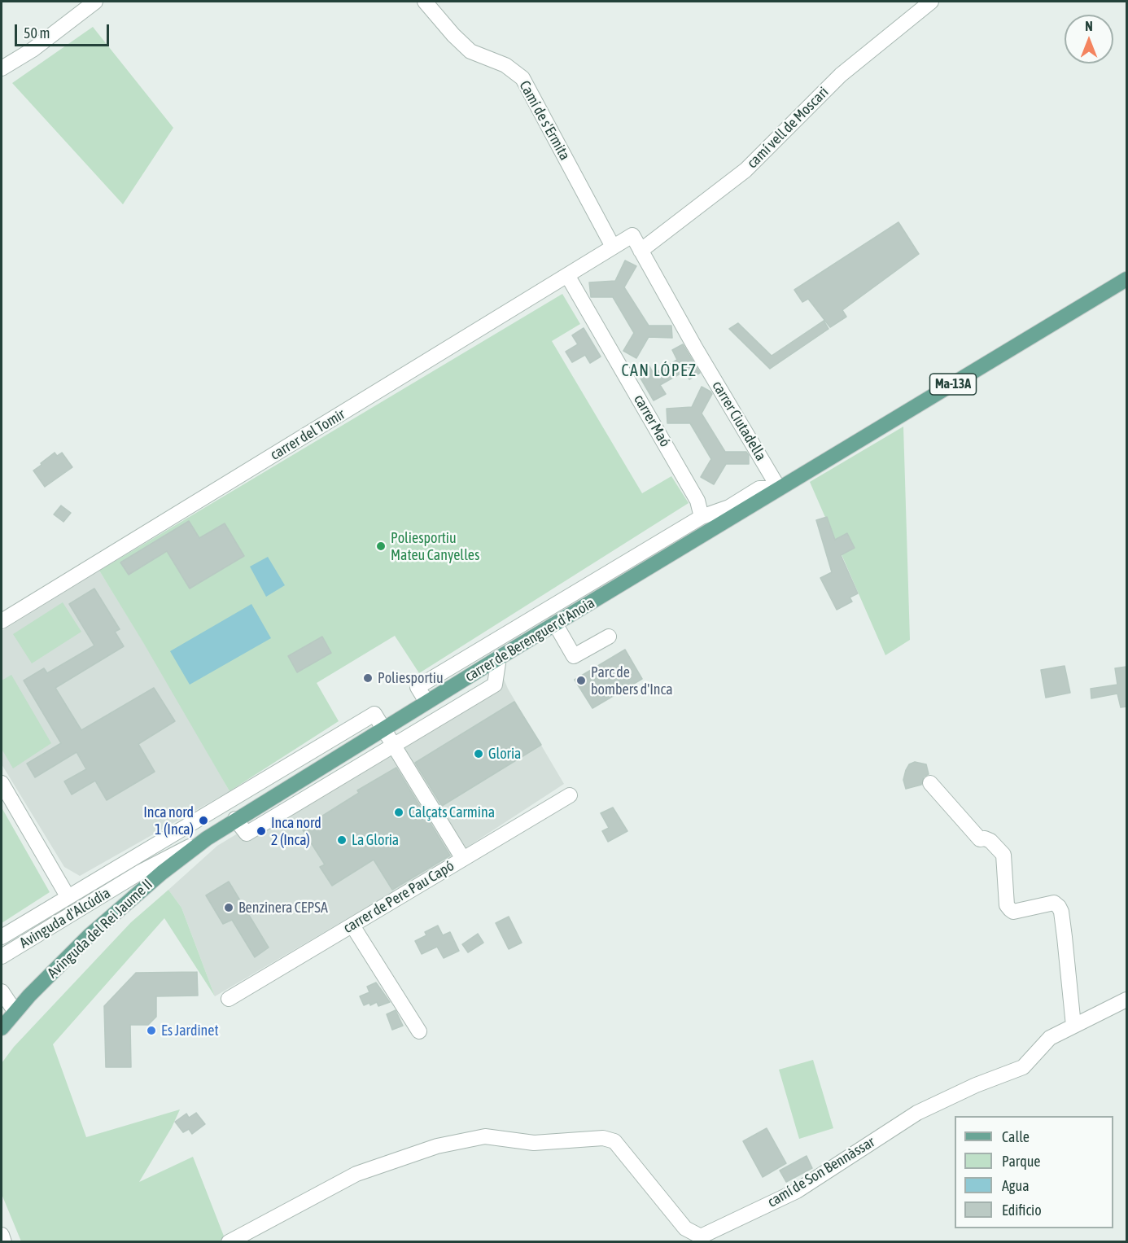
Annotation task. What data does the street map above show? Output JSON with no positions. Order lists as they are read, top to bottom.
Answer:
{
  "streets": {
    "main road": ["Ma-13A", "carrer de Berenguer d'Anoia", "Avinguda del Rei Jaume II"],
    "street": [
      "Camí de s'Ermita",
      "camí vell de Moscari",
      "carrer Maó",
      "carrer Ciutadella",
      "carrer del Tomir",
      "carrer de Pere Pau Capó",
      "Avinguda d'Alcúdia",
      "camí de Son Bennàssar"
    ]
  },
  "crossings": [
    ["Camí de s'Ermita", "carrer Ciutadella"],
    ["Camí de s'Ermita", "carrer del Tomir"],
    ["camí vell de Moscari", "carrer Ciutadella"],
    ["Ma-13A", "carrer Ciutadella"],
    ["Ma-13A", "carrer de Berenguer d'Anoia"],
    ["carrer Maó", "carrer del Tomir"],
    ["carrer Ciutadella", "carrer del Tomir"],
    ["carrer Ciutadella", "carrer de Berenguer d'Anoia"],
    ["carrer de Berenguer d'Anoia", "Avinguda d'Alcúdia"],
    ["carrer de Berenguer d'Anoia", "Avinguda del Rei Jaume II"],
    ["Avinguda d'Alcúdia", "Avinguda del Rei Jaume II"]
  ],
  "districts": ["CAN LÓPEZ"],
  "places": [
    "Poliesportiu Mateu Canyelles",
    "Poliesportiu",
    "Parc de bombers d'Inca",
    "Gloria",
    "Calçats Carmina",
    "Inca nord 1 (Inca)",
    "Inca nord 2 (Inca)",
    "La Gloria",
    "Benzinera CEPSA",
    "Es Jardinet"
  ],
  "legend": [
    "Calle",
    "Parque",
    "Agua",
    "Edificio"
  ],
  "scale_bar": "50 m",
  "north": "top"
}
